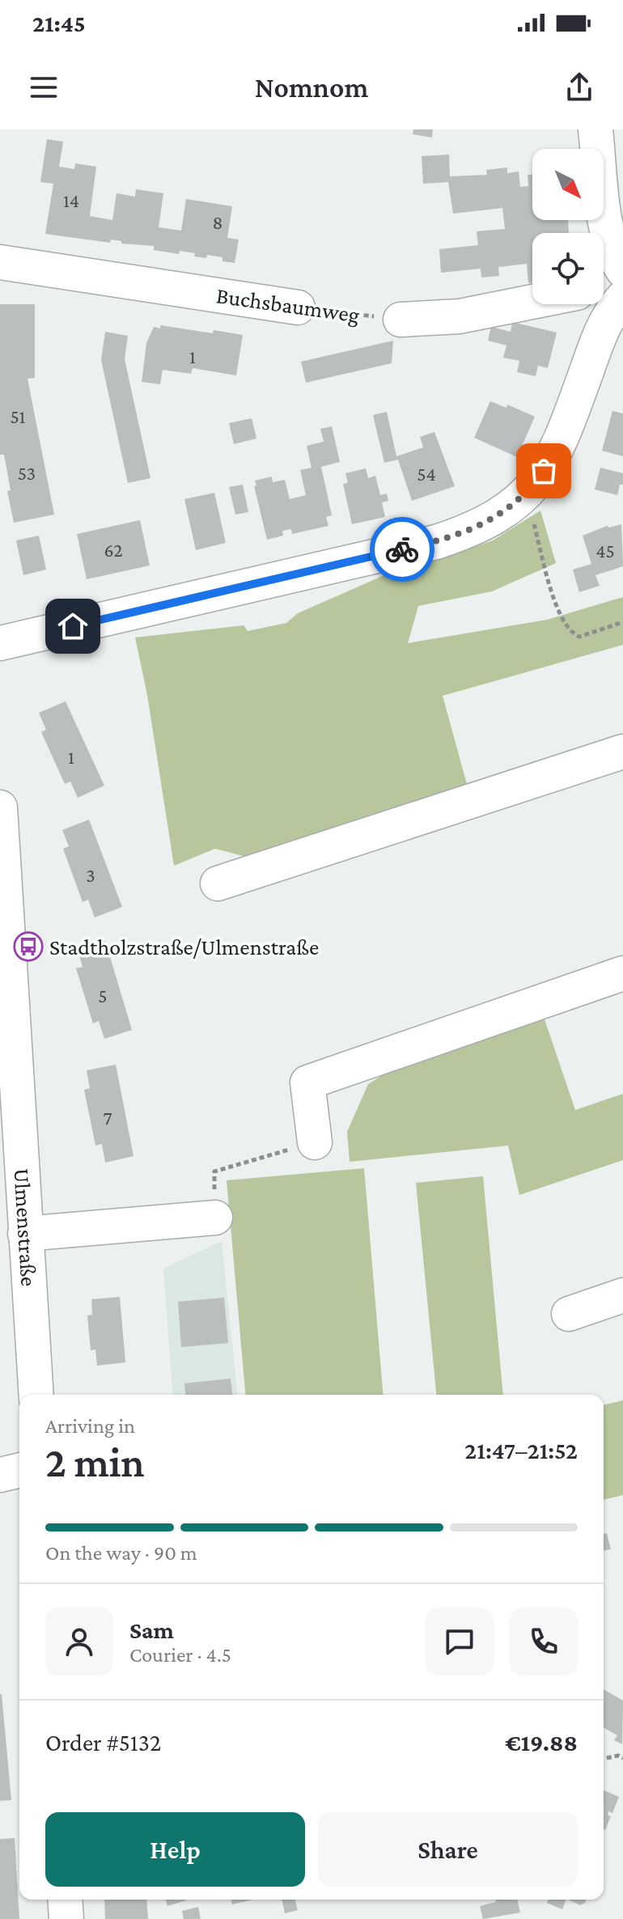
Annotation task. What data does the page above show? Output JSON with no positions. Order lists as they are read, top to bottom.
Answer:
{
  "streets": {
    "street": ["Buchsbaumweg", "Ulmenstraße"]
  },
  "places": {
    "bus stop": ["Stadtholzstraße/Ulmenstraße"]
  },
  "house_numbers": [
    "14",
    "8",
    "1",
    "51",
    "53",
    "54",
    "62",
    "45",
    "1",
    "3",
    "5",
    "7"
  ],
  "north": "bottom right",
  "page": {
    "status": "21:45",
    "header": "Nomnom",
    "heading": ["2 min", "Arriving in", "21:47–21:52"],
    "panel": [
      "Sam",
      "Courier · 4.5",
      "Order #5132",
      "€19.88"
    ],
    "bar": "On the way · 90 m",
    "buttons": ["Help", "Share"]
  }
}
